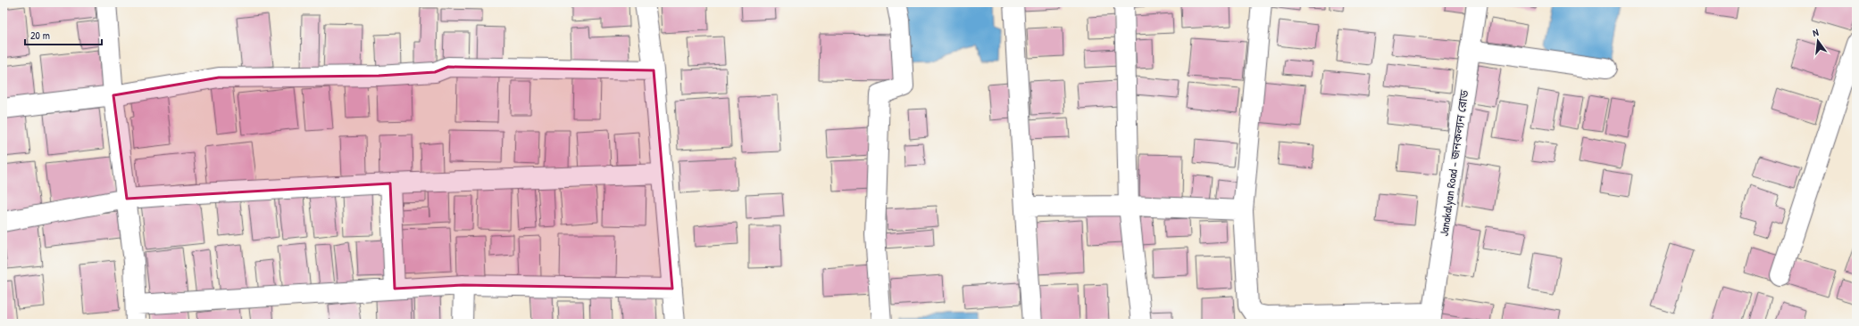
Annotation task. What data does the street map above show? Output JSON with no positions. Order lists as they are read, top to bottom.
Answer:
{
  "streets": {
    "street": ["Janakalyan Road - জনকল্যন রোড"]
  },
  "scale_bar": "20 m",
  "north": "top"
}
